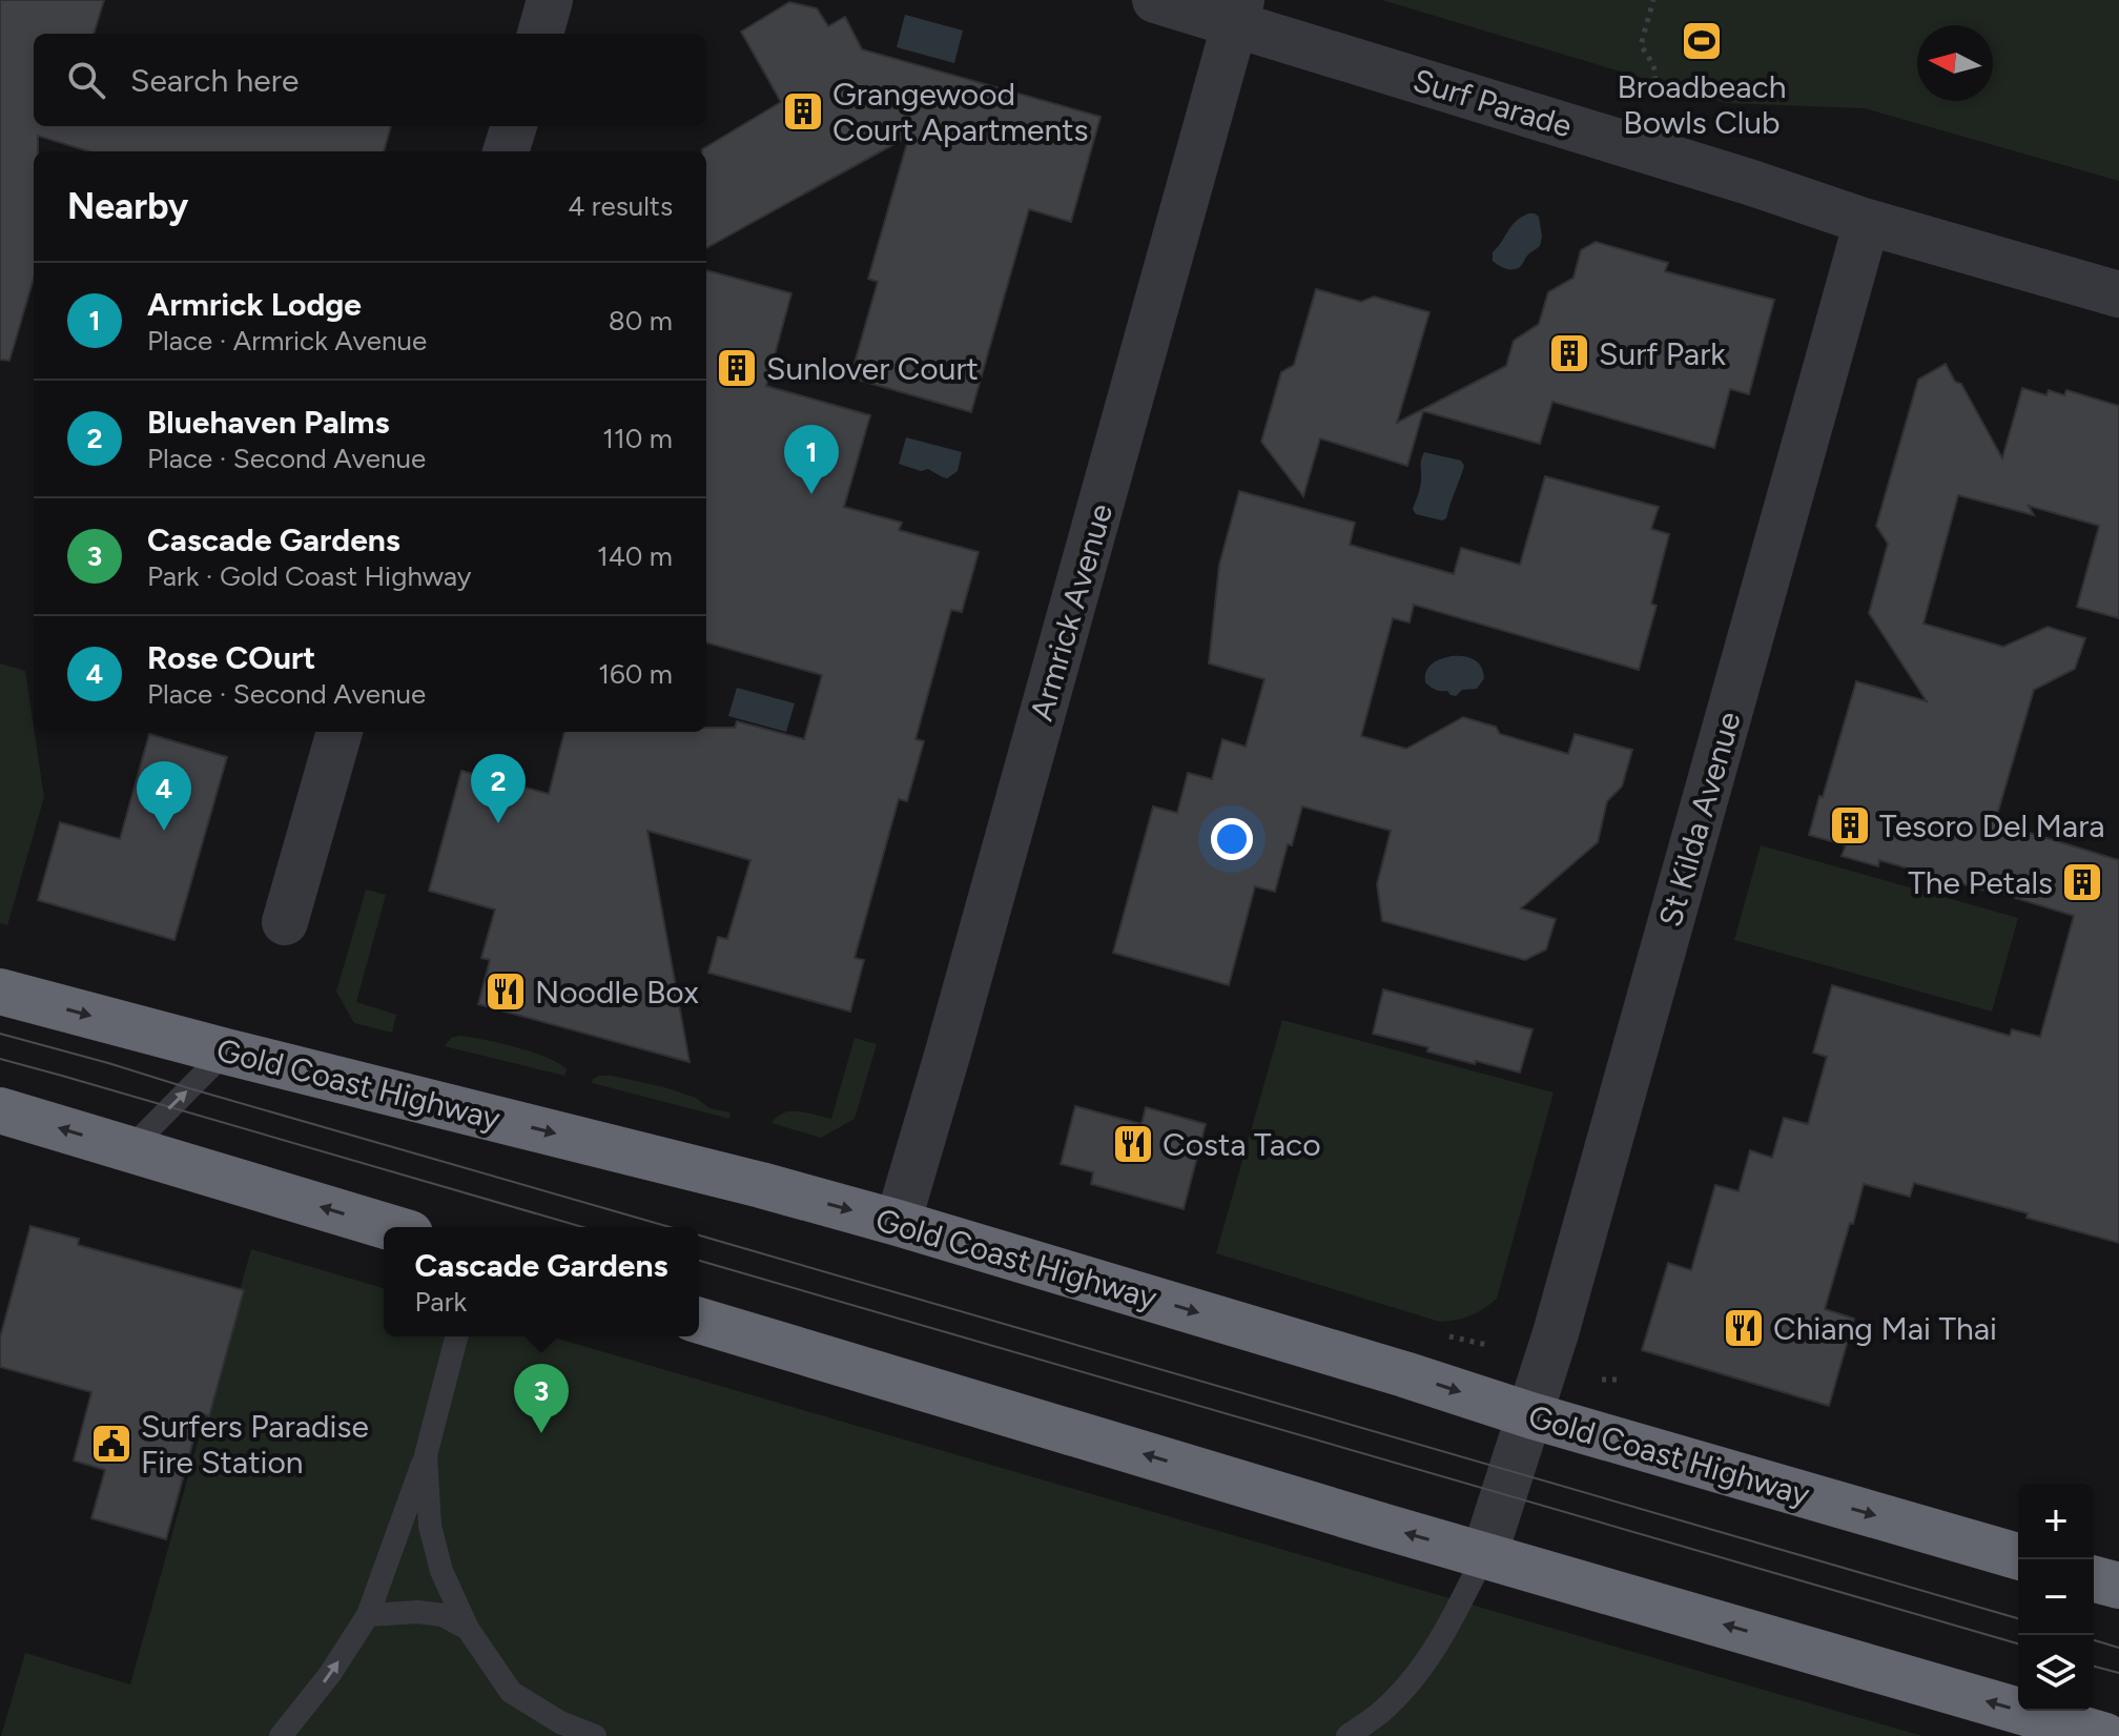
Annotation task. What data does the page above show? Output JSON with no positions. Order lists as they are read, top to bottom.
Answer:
{
  "streets": {
    "highway": ["Gold Coast Highway"],
    "street": ["Surf Parade", "Armrick Avenue", "St Kilda Avenue"]
  },
  "crossings": [
    ["Surf Parade", "Armrick Avenue"],
    ["Surf Parade", "St Kilda Avenue"],
    ["Armrick Avenue", "Gold Coast Highway"],
    ["St Kilda Avenue", "Gold Coast Highway"]
  ],
  "places": {
    "sports": ["Broadbeach Bowls Club"],
    "building": [
      "Grangewood Court Apartments",
      "Surf Park",
      "Sunlover Court",
      "Tesoro Del Mara",
      "The Petals"
    ],
    "restaurant": ["Noodle Box", "Costa Taco", "Chiang Mai Thai"],
    "public building": ["Surfers Paradise Fire Station"]
  },
  "north": "left",
  "page": {
    "search": "Search here",
    "heading": ["Nearby", "4 results"],
    "list": [
      {
        "mark": "1",
        "name": "Armrick Lodge",
        "note": "Place · Armrick Avenue",
        "value": "80 m"
      },
      {
        "mark": "2",
        "name": "Bluehaven Palms",
        "note": "Place · Second Avenue",
        "value": "110 m"
      },
      {
        "mark": "3",
        "name": "Cascade Gardens",
        "note": "Park · Gold Coast Highway",
        "value": "140 m"
      },
      {
        "mark": "4",
        "name": "Rose COurt",
        "note": "Place · Second Avenue",
        "value": "160 m"
      }
    ],
    "pins": [
      "1",
      "2",
      "4",
      "3"
    ],
    "popup": ["Cascade Gardens", "Park"],
    "map_buttons": ["+", "−"]
  }
}
